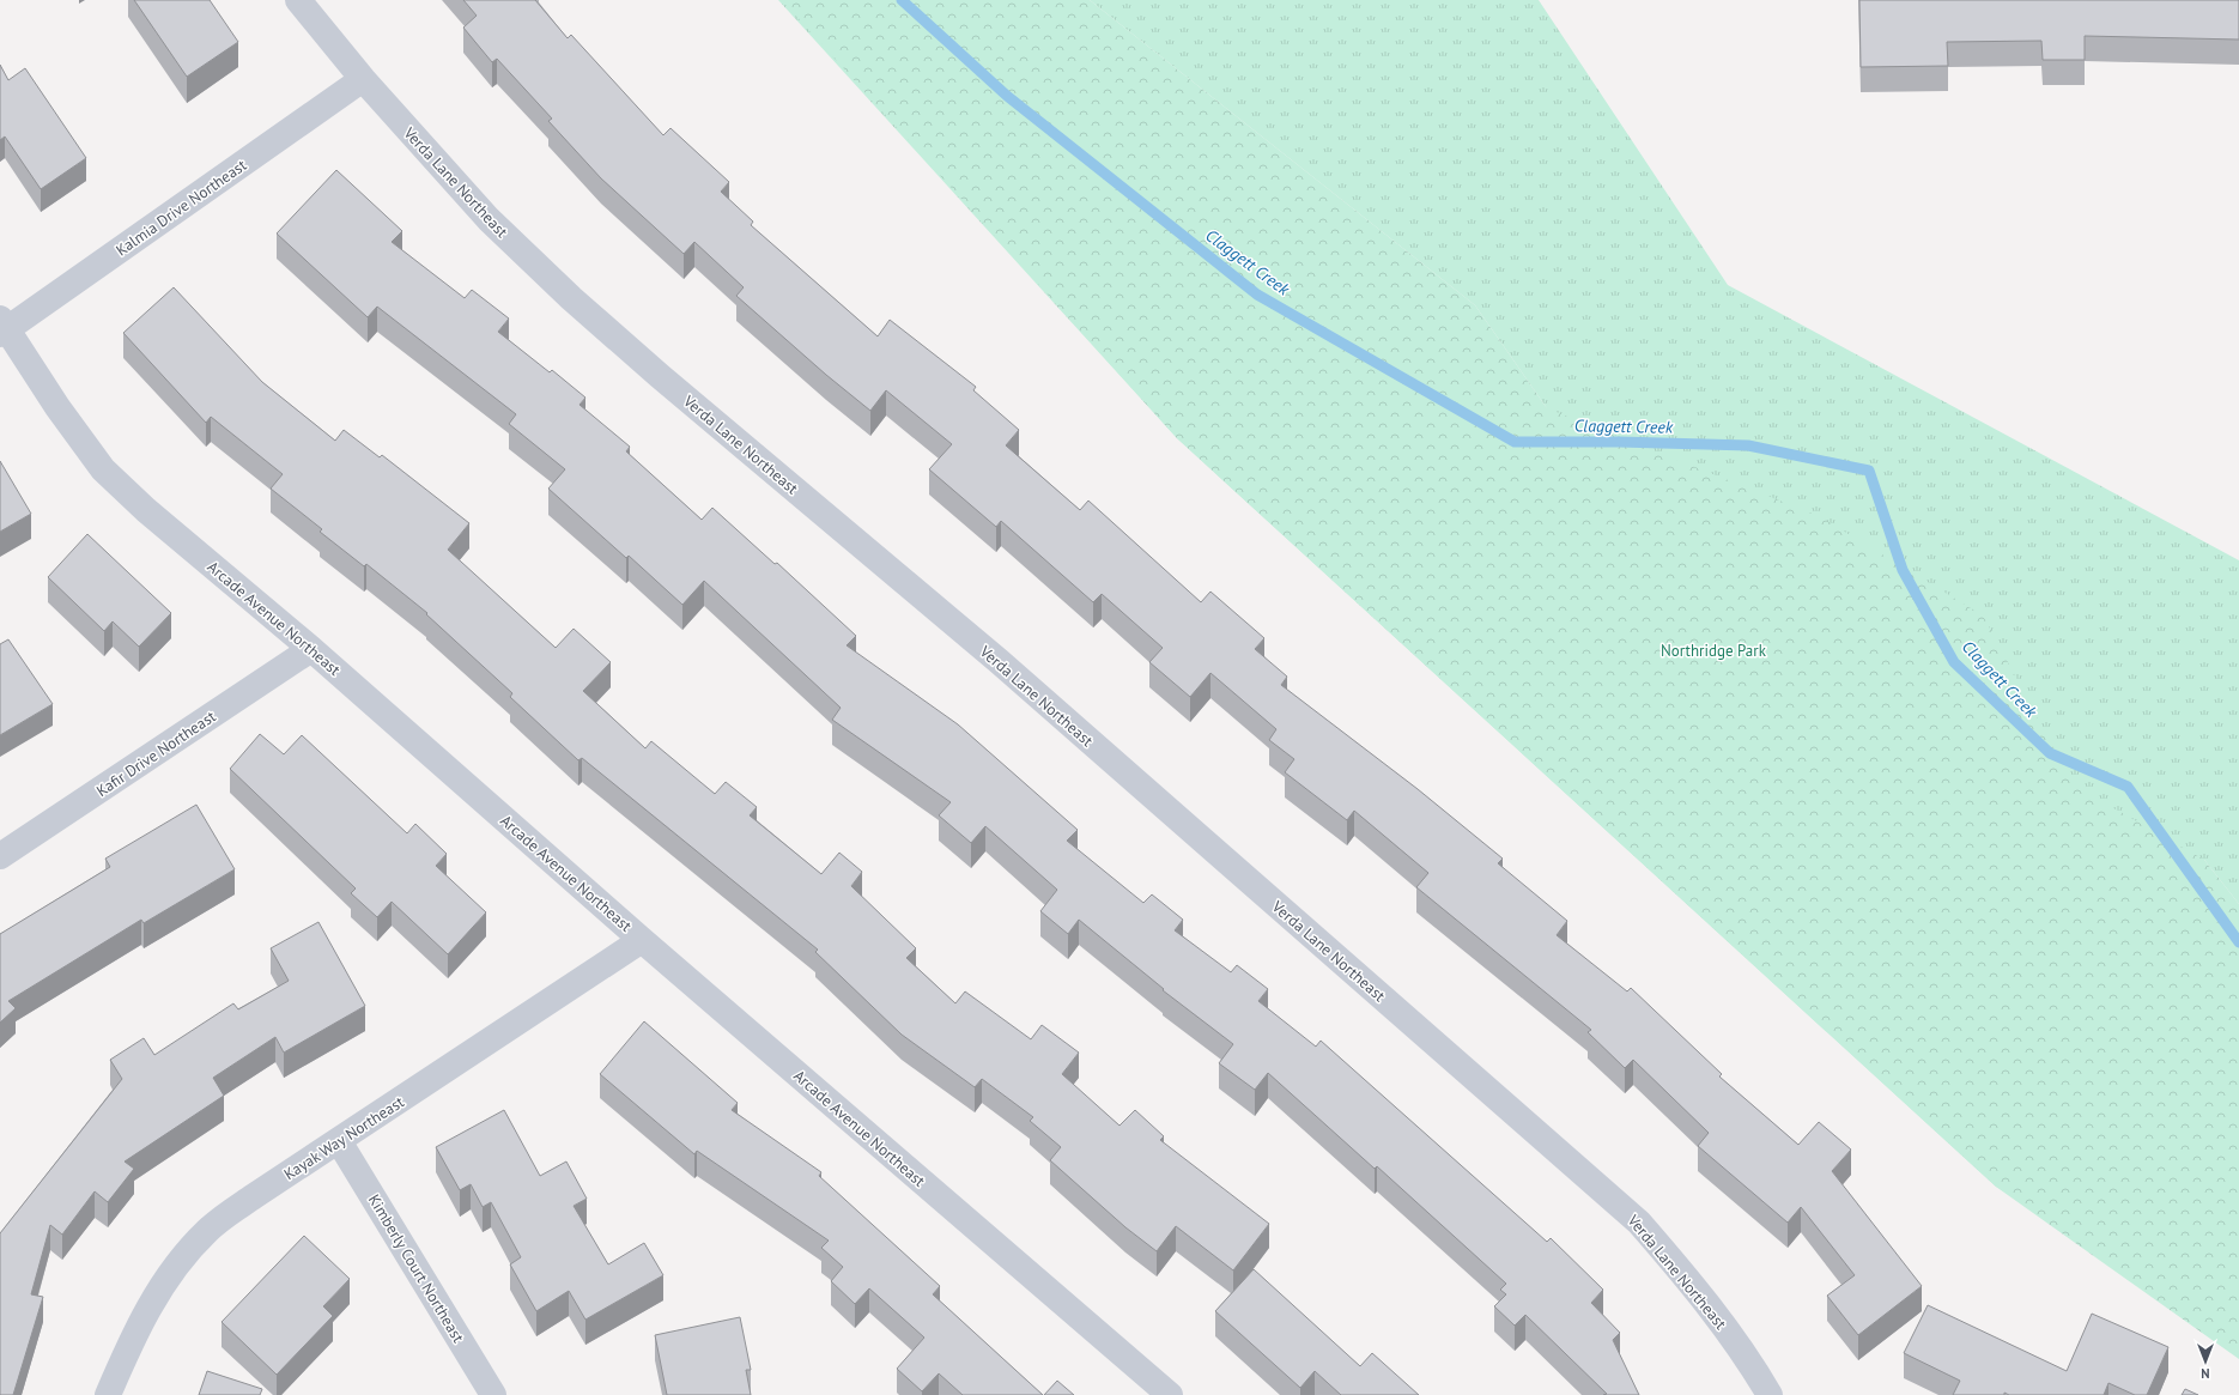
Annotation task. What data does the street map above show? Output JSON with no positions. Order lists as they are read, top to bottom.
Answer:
{
  "streets": {
    "street": [
      "Verda Lane Northeast",
      "Kalmia Drive Northeast",
      "Arcade Avenue Northeast",
      "Kafir Drive Northeast",
      "Kayak Way Northeast",
      "Kimberly Court Northeast"
    ]
  },
  "crossings": [
    ["Verda Lane Northeast", "Kalmia Drive Northeast"],
    ["Kalmia Drive Northeast", "Arcade Avenue Northeast"],
    ["Arcade Avenue Northeast", "Kafir Drive Northeast"],
    ["Arcade Avenue Northeast", "Kayak Way Northeast"],
    ["Kayak Way Northeast", "Kimberly Court Northeast"]
  ],
  "water": ["Claggett Creek"],
  "parks": ["Northridge Park"],
  "north": "bottom"
}
